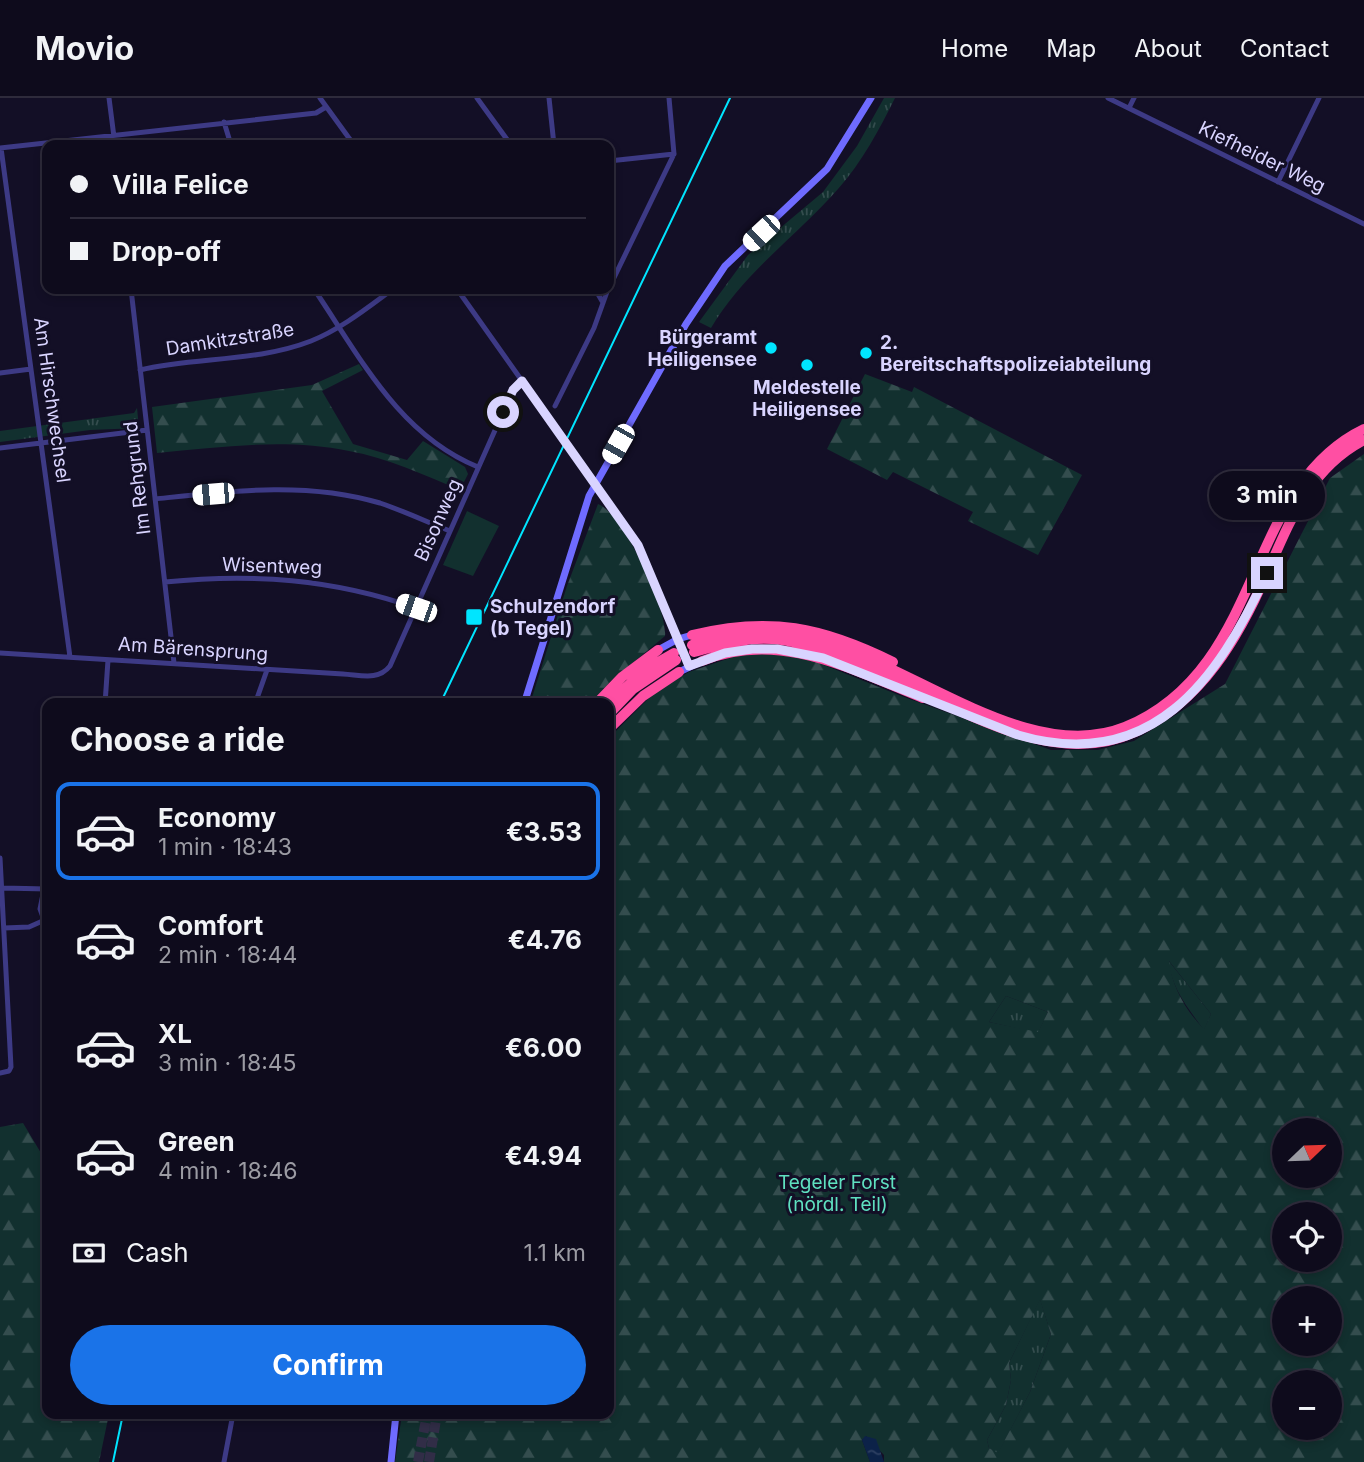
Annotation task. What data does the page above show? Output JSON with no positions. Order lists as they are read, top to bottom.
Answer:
{
  "streets": {
    "street": [
      "Kiefheider Weg",
      "Damkitzstraße",
      "Am Hirschwechsel",
      "Im Rehgrund",
      "Bisonweg",
      "Wisentweg",
      "Am Bärensprung"
    ]
  },
  "crossings": [
    ["Damkitzstraße", "Im Rehgrund"],
    ["Am Hirschwechsel", "Am Bärensprung"],
    ["Im Rehgrund", "Wisentweg"],
    ["Im Rehgrund", "Am Bärensprung"],
    ["Bisonweg", "Wisentweg"],
    ["Bisonweg", "Am Bärensprung"]
  ],
  "parks": ["Tegeler Forst (nördl. Teil)"],
  "places": {
    "other": ["Bürgeramt Heiligensee", "2. Bereitschaftspolizeiabteilung", "Meldestelle Heiligensee"],
    "transit": ["Schulzendorf (b Tegel)"]
  },
  "north": "top right",
  "page": {
    "header": "Movio",
    "nav": [
      "Home",
      "Map",
      "About",
      "Contact"
    ],
    "banner": ["Villa Felice", "Drop-off"],
    "bubble": "3 min",
    "heading": "Choose a ride",
    "list": [
      {
        "name": "Economy",
        "note": "1 min · 18:43",
        "value": "€3.53"
      },
      {
        "name": "Comfort",
        "note": "2 min · 18:44",
        "value": "€4.76"
      },
      {
        "name": "XL",
        "note": "3 min · 18:45",
        "value": "€6.00"
      },
      {
        "name": "Green",
        "note": "4 min · 18:46",
        "value": "€4.94"
      }
    ],
    "map_buttons": ["+", "−"],
    "pay": ["Cash", "1.1 km"],
    "buttons": "Confirm"
  }
}
